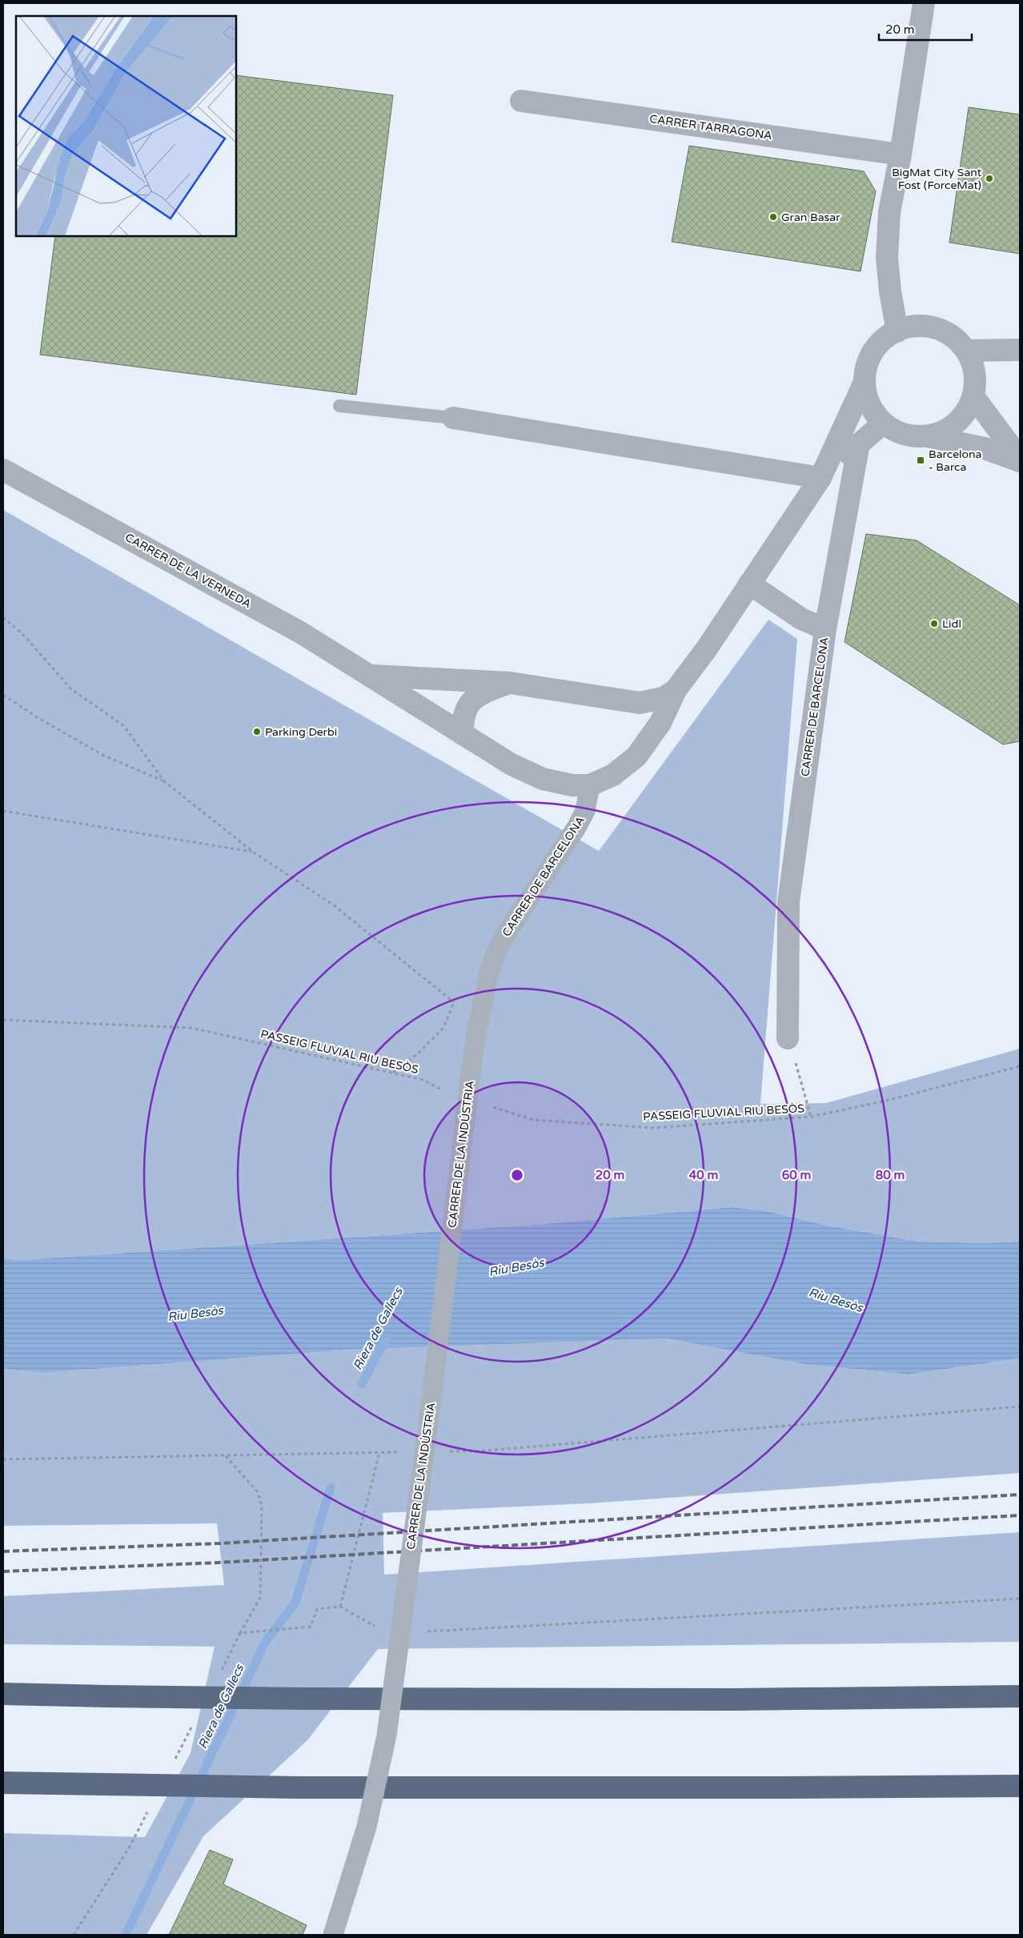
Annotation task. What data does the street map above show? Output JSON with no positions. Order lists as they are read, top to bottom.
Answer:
{
  "streets": {
    "street": [
      "CARRER TARRAGONA",
      "CARRER DE LA VERNEDA",
      "CARRER DE BARCELONA",
      "CARRER DE LA INDÚSTRIA"
    ],
    "path": ["PASSEIG FLUVIAL RIU BESÒS"]
  },
  "crossings": [
    ["CARRER DE LA VERNEDA", "CARRER DE BARCELONA"],
    ["CARRER DE BARCELONA", "CARRER DE LA INDÚSTRIA"]
  ],
  "water": ["Riu Besòs", "Riera de Gallecs"],
  "places": {
    "other": [
      "BigMat City Sant Fost (ForceMat)",
      "Gran Basar",
      "Lidl",
      "Parking Derbi"
    ],
    "transit": ["Barcelona - Barca"]
  },
  "scale_bar": "20 m",
  "rings": [
    "20 m",
    "40 m",
    "60 m",
    "80 m"
  ]
}
